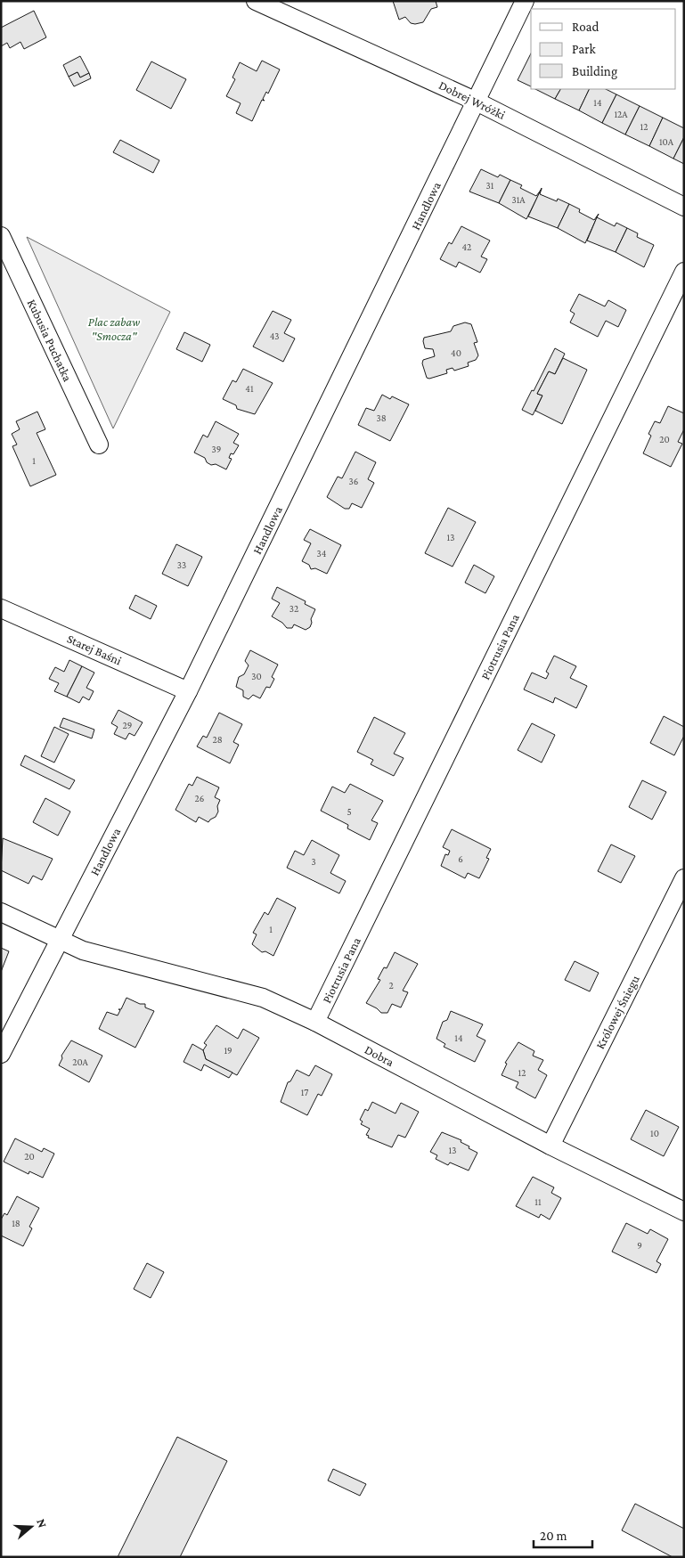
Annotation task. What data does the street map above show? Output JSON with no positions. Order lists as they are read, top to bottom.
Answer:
{
  "streets": {
    "street": [
      "Dobrej Wróżki",
      "Handlowa",
      "Kubusia Puchatka",
      "Piotrusia Pana",
      "Starej Baśni",
      "Królowej Śniegu",
      "Dobra"
    ]
  },
  "crossings": [
    ["Dobrej Wróżki", "Handlowa"],
    ["Handlowa", "Starej Baśni"],
    ["Handlowa", "Dobra"],
    ["Piotrusia Pana", "Dobra"],
    ["Królowej Śniegu", "Dobra"]
  ],
  "parks": ["Plac zabaw \"Smocza\""],
  "house_numbers": [
    "14",
    "12A",
    "12",
    "10A",
    "31",
    "31A",
    "42",
    "43",
    "40",
    "41",
    "38",
    "20",
    "39",
    "1",
    "36",
    "13",
    "34",
    "33",
    "32",
    "30",
    "29",
    "28",
    "26",
    "5",
    "6",
    "3",
    "1",
    "2",
    "14",
    "19",
    "20A",
    "12",
    "17",
    "10",
    "13",
    "20",
    "11",
    "18",
    "9"
  ],
  "legend": ["Road", "Park", "Building"],
  "scale_bar": "20 m",
  "north": "right"
}
